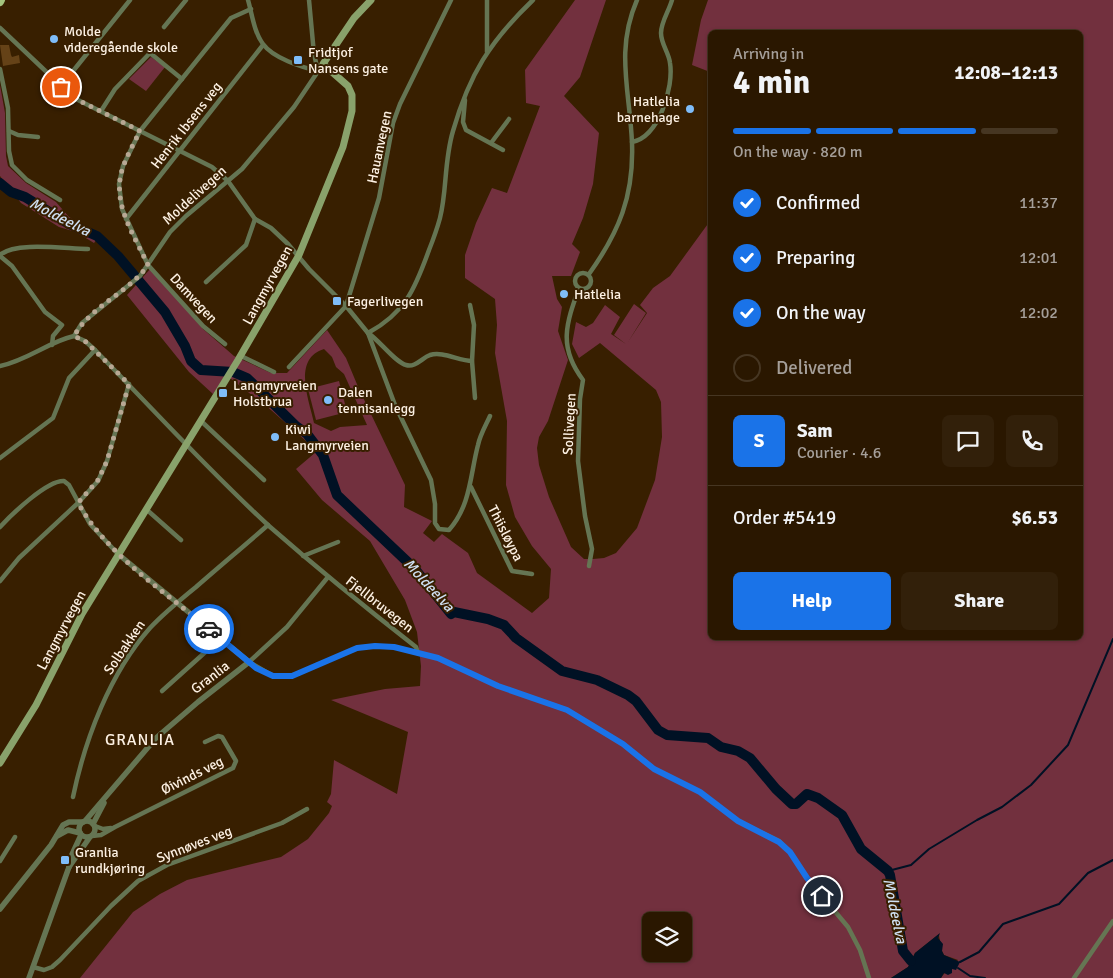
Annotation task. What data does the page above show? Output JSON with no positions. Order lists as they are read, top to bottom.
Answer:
{
  "streets": {
    "main road": ["Moldelivegen", "Langmyrvegen"],
    "street": [
      "Henrik Ibsens veg",
      "Hauanvegen",
      "Damvegen",
      "Sollivegen",
      "Thiisløypa",
      "Fjellbruvegen",
      "Solbakken",
      "Granlia",
      "Øivinds veg",
      "Synnøves veg"
    ]
  },
  "crossings": [
    ["Henrik Ibsens veg", "Damvegen"],
    ["Moldelivegen", "Langmyrvegen"],
    ["Moldelivegen", "Damvegen"],
    ["Moldelivegen", "Fjellbruvegen"],
    ["Langmyrvegen", "Fjellbruvegen"],
    ["Fjellbruvegen", "Solbakken"],
    ["Fjellbruvegen", "Granlia"],
    ["Granlia", "Øivinds veg"],
    ["Granlia", "Synnøves veg"]
  ],
  "districts": ["GRANLIA"],
  "water": ["Moldeelva"],
  "places": {
    "other": [
      "Molde videregående skole",
      "Hatlelia barnehage",
      "Hatlelia",
      "Dalen tennisanlegg",
      "Kiwi Langmyrveien"
    ],
    "transit": [
      "Fridtjof Nansens gate",
      "Fagerlivegen",
      "Langmyrveien Holstbrua",
      "Granlia rundkjøring"
    ]
  },
  "page": {
    "heading": ["4 min", "Arriving in", "12:08–12:13"],
    "panel": [
      "Sam",
      "Courier · 4.6",
      "Order #5419",
      "$6.53"
    ],
    "bar": "On the way · 820 m",
    "list": [
      ["Confirmed", "11:37"],
      ["Preparing", "12:01"],
      ["On the way", "12:02"],
      "Delivered"
    ],
    "round": "S",
    "buttons": ["Help", "Share"]
  }
}
